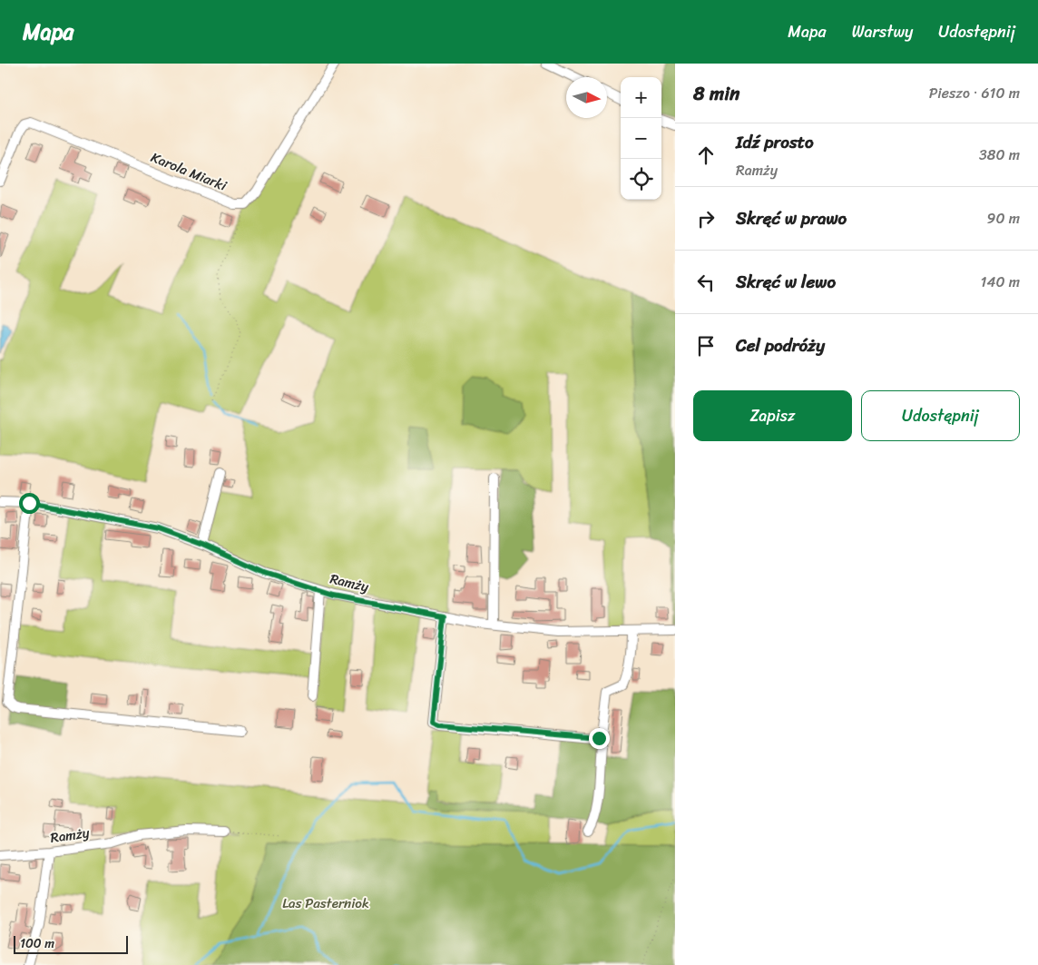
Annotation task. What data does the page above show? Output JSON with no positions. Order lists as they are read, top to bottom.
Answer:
{
  "streets": {
    "street": ["Karola Miarki", "Ramży"]
  },
  "parks": ["Las Pasterniok"],
  "scale_bar": "100 m",
  "north": "right",
  "page": {
    "header": "Mapa",
    "nav": ["Mapa", "Warstwy", "Udostępnij"],
    "heading": ["8 min", "Pieszo · 610 m"],
    "map_buttons": ["+", "−"],
    "list": [
      ["Idź prosto", "Ramży", "380 m"],
      ["Skręć w prawo", "90 m"],
      ["Skręć w lewo", "140 m"],
      "Cel podróży"
    ],
    "buttons": ["Zapisz", "Udostępnij"],
    "scale": "100 m"
  }
}
